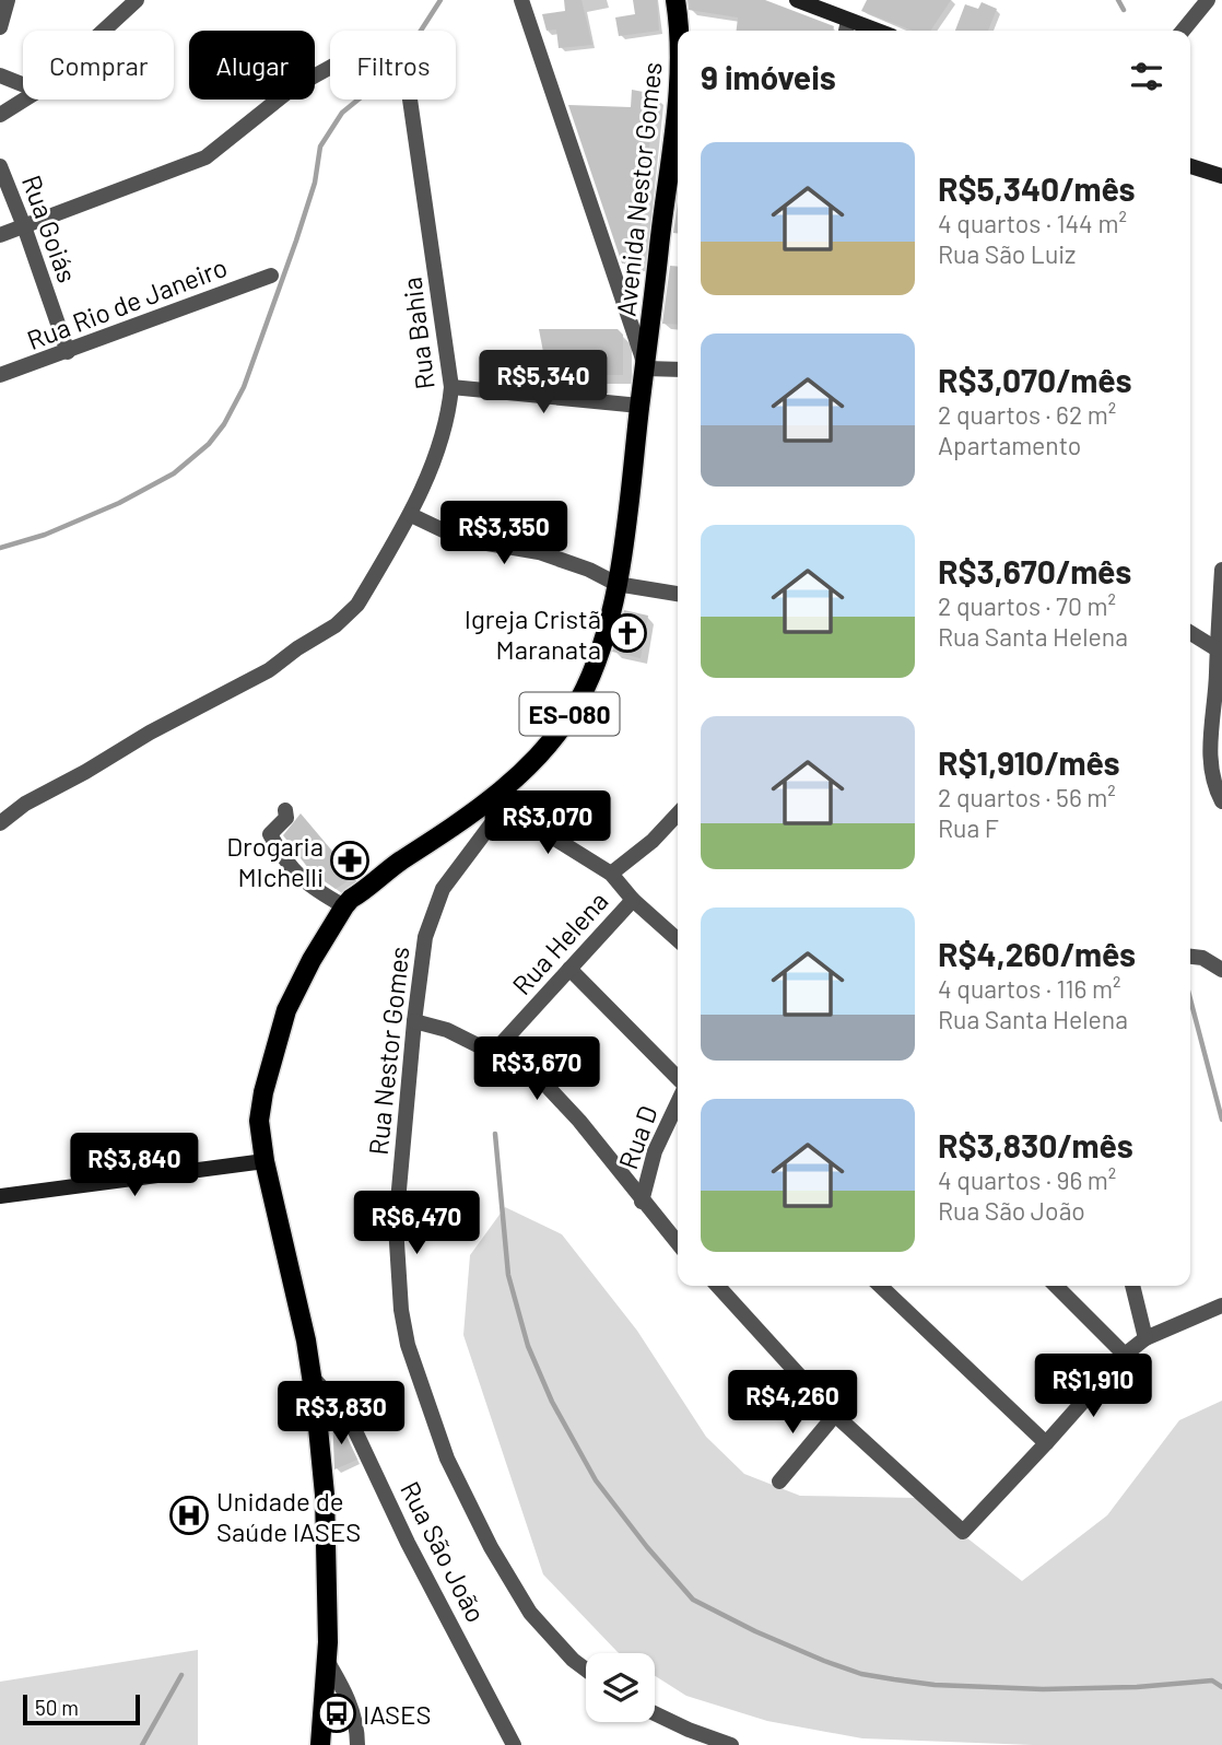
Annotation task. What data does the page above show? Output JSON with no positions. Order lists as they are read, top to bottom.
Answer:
{
  "streets": {
    "main road": ["Avenida Nestor Gomes", "ES-080"],
    "street": [
      "Rua Goiás",
      "Rua Rio de Janeiro",
      "Rua Bahia",
      "Rua Helena",
      "Rua Nestor Gomes",
      "Rua D",
      "Rua São João"
    ]
  },
  "crossings": [
    ["Avenida Nestor Gomes", "ES-080"],
    ["Avenida Nestor Gomes", "Rua Nestor Gomes"],
    ["Rua Goiás", "Rua Rio de Janeiro"],
    ["Rua Goiás", "Rua Bahia"],
    ["ES-080", "Rua Nestor Gomes"],
    ["ES-080", "Rua São João"]
  ],
  "places": {
    "church": ["Igreja Cristã Maranata"],
    "pharmacy": ["Drogaria MIchelli"],
    "hospital": ["Unidade de Saúde IASES"],
    "bus stop": ["IASES"]
  },
  "scale_bar": "50 m",
  "page": {
    "chip": ["Comprar", "Alugar", "Filtros"],
    "heading": "9 imóveis",
    "list": [
      {
        "name": "R$5,340/mês",
        "note": "4 quartos · 144 m² · Rua São Luiz"
      },
      {
        "name": "R$3,070/mês",
        "note": "2 quartos · 62 m² · Apartamento"
      },
      {
        "name": "R$3,670/mês",
        "note": "2 quartos · 70 m² · Rua Santa Helena"
      },
      {
        "name": "R$1,910/mês",
        "note": "2 quartos · 56 m² · Rua F"
      },
      {
        "name": "R$4,260/mês",
        "note": "4 quartos · 116 m² · Rua Santa Helena"
      },
      {
        "name": "R$3,830/mês",
        "note": "4 quartos · 96 m² · Rua São João"
      }
    ],
    "price": [
      "R$5,340",
      "R$3,350",
      "R$3,070",
      "R$3,670",
      "R$3,840",
      "R$6,470",
      "R$1,910",
      "R$4,260",
      "R$3,830"
    ],
    "scale": "50 m"
  }
}
